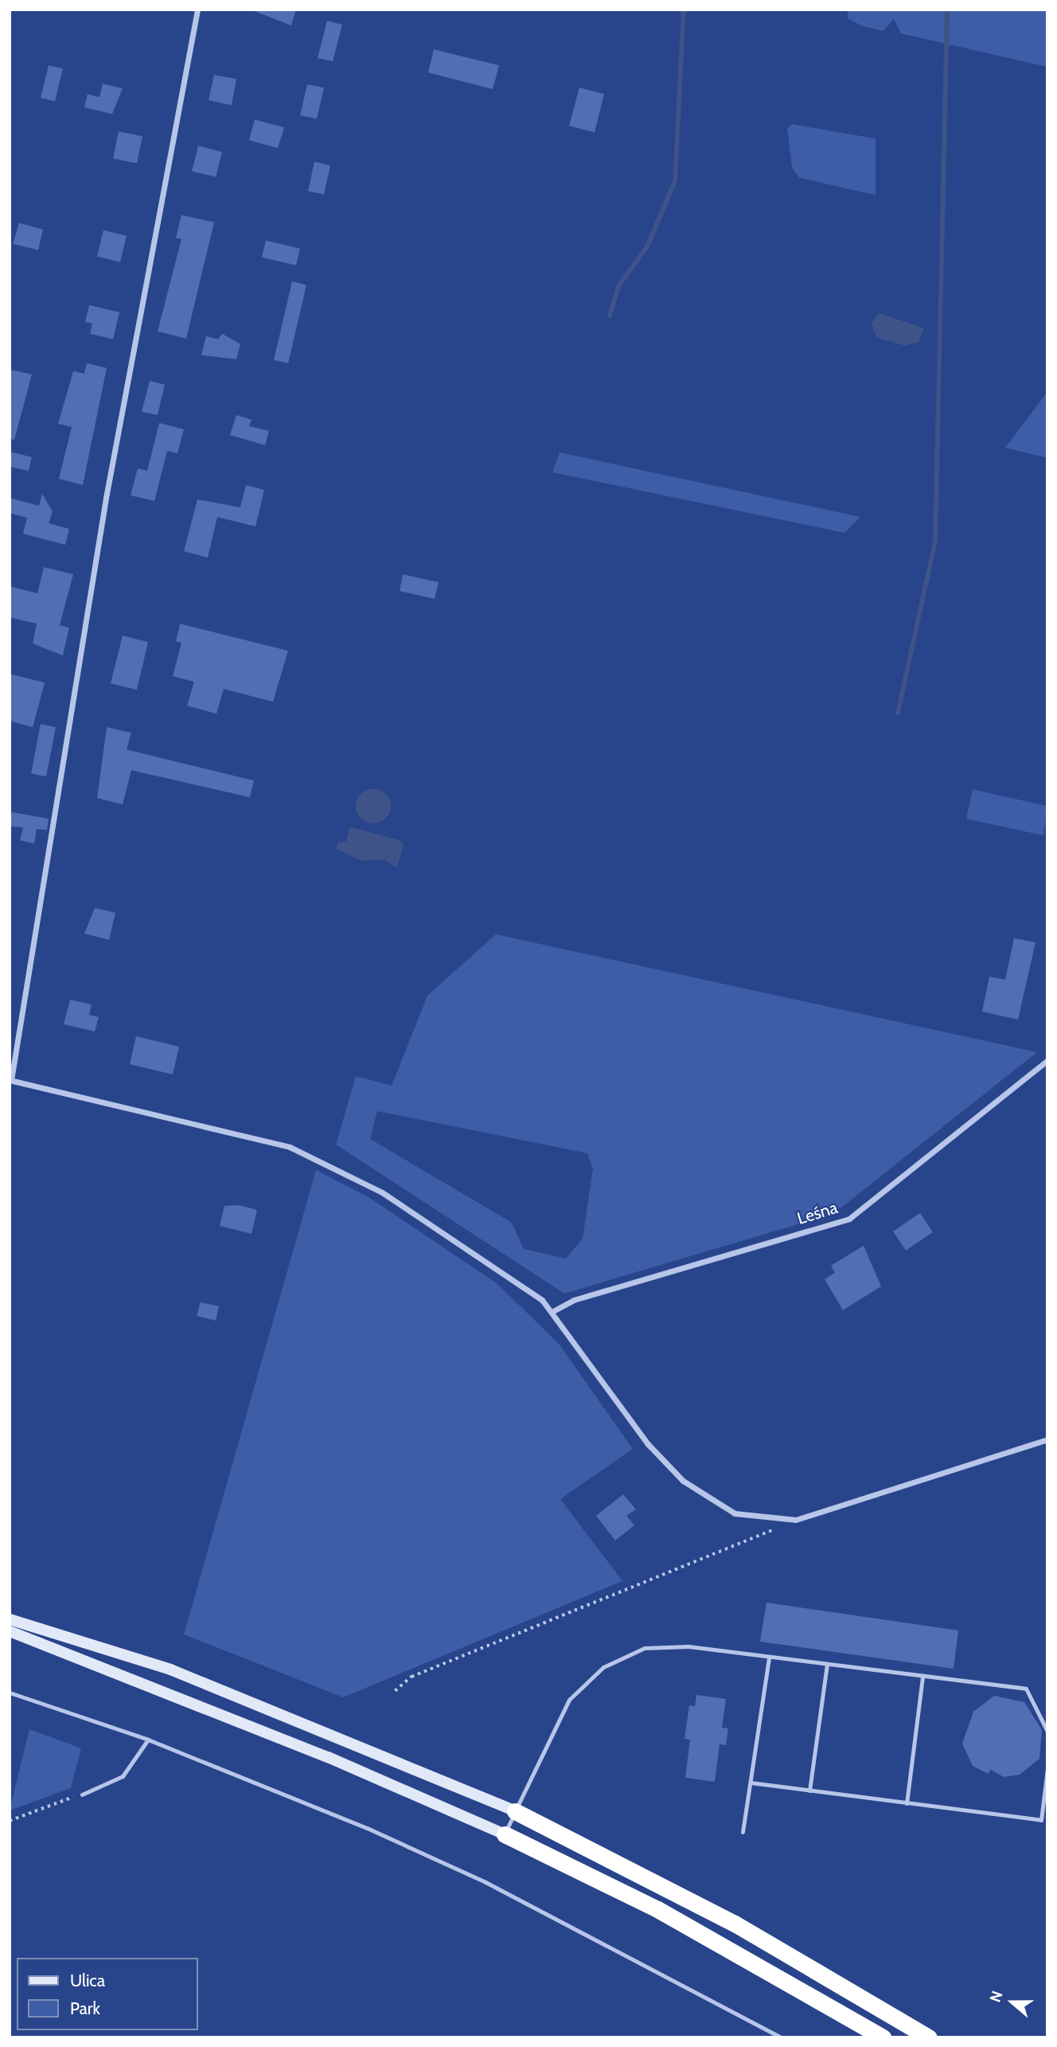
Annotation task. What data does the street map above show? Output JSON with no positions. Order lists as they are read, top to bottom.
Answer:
{
  "streets": {
    "street": ["Leśna"]
  },
  "legend": ["Ulica", "Park"],
  "north": "left"
}
